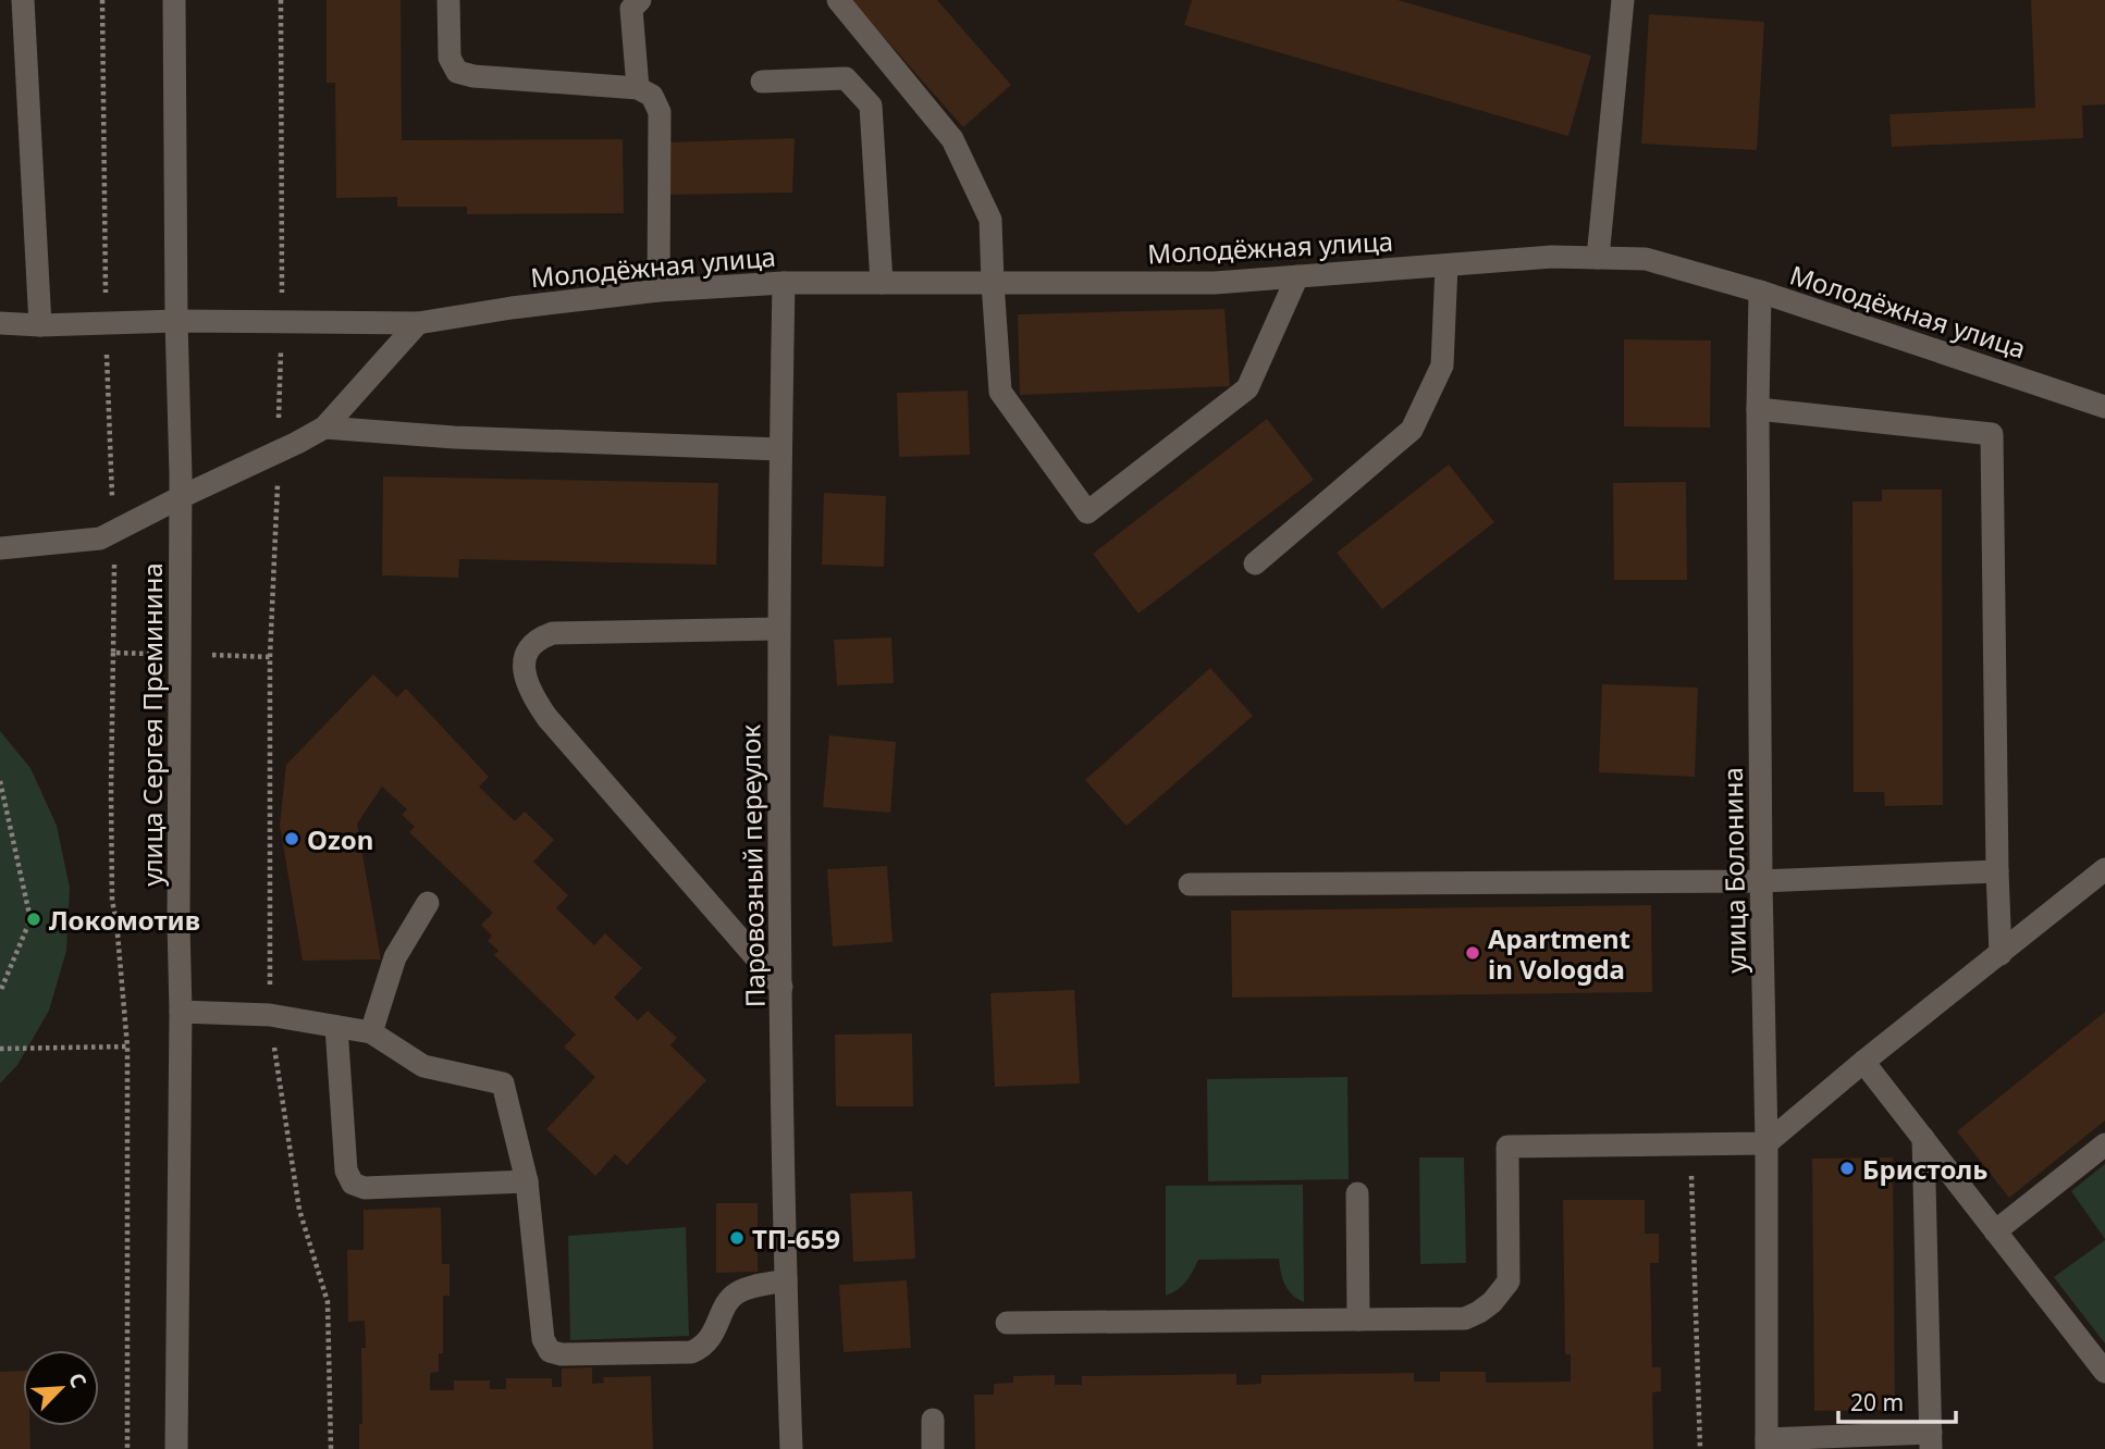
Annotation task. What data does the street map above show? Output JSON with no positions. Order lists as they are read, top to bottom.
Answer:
{
  "streets": {
    "street": [
      "Молодёжная улица",
      "улица Сергея Преминина",
      "Паровозный переулок",
      "улица Болонина"
    ]
  },
  "crossings": [
    ["Молодёжная улица", "улица Сергея Преминина"],
    ["Молодёжная улица", "Паровозный переулок"],
    ["Молодёжная улица", "улица Болонина"]
  ],
  "places": [
    "Ozon",
    "Локомотив",
    "Apartment in Vologda",
    "Бристоль",
    "ТП-659"
  ],
  "scale_bar": "20 m",
  "north": "top right"
}
